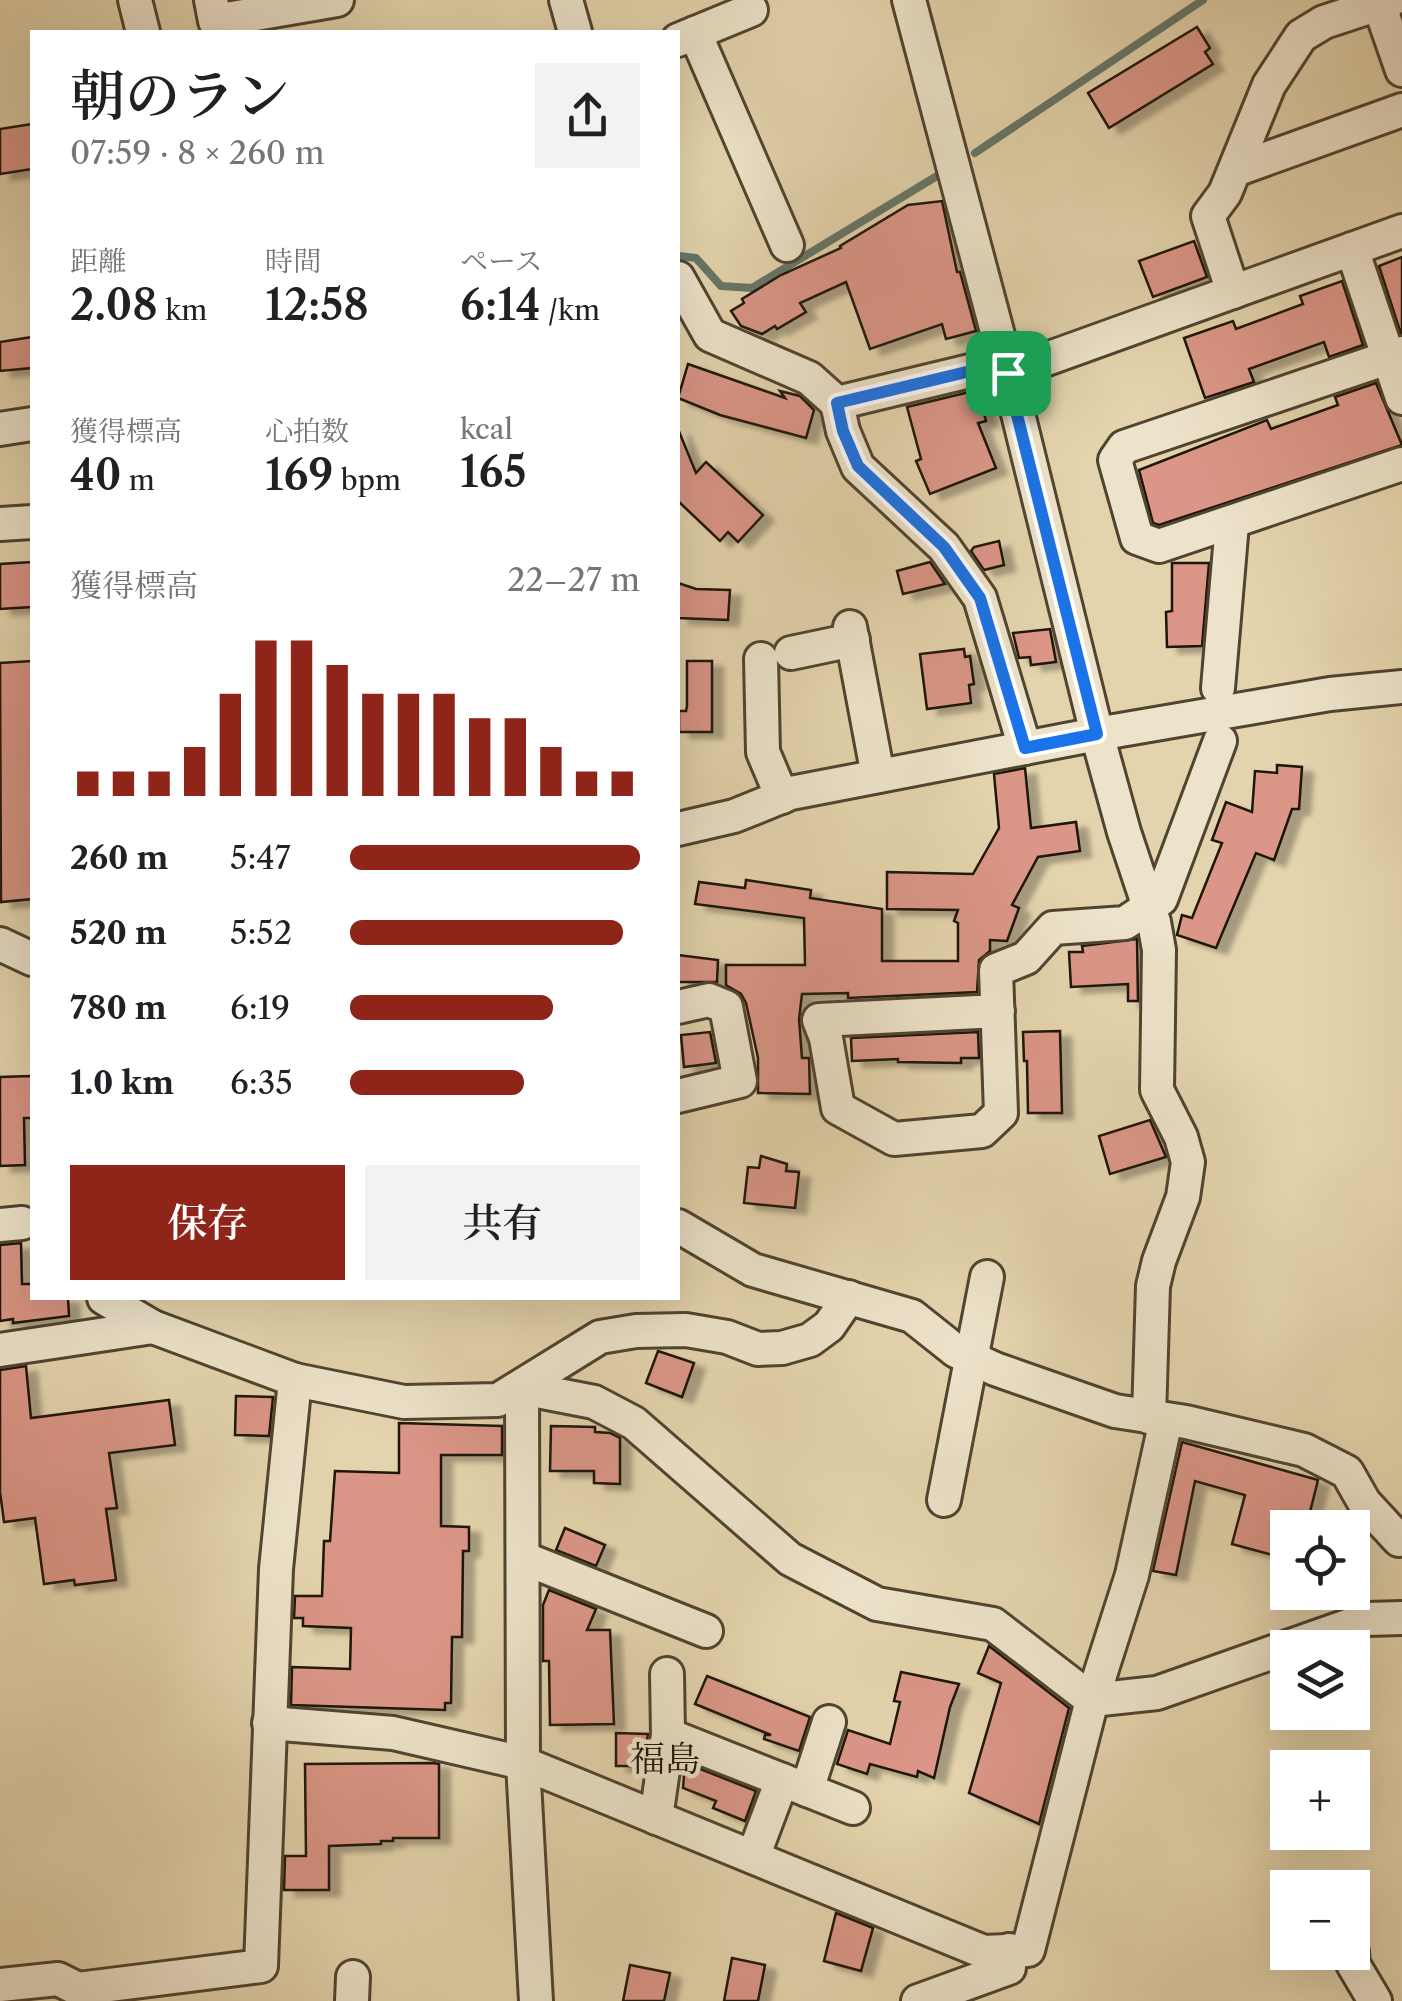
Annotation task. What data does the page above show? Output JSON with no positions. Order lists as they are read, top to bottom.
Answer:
{
  "districts": ["福島"],
  "page": {
    "heading": ["朝のラン", "07:59 · 8 × 260 m"],
    "stats": [
      ["距離", "2.08 km"],
      ["時間", "12:58"],
      ["ペース", "6:14 /km"],
      ["獲得標高", "40 m"],
      ["心拍数", "169 bpm"],
      ["kcal", "165"]
    ],
    "chart": ["獲得標高", "22–27 m"],
    "list": [
      {
        "name": "260 m",
        "note": "5:47"
      },
      {
        "name": "520 m",
        "note": "5:52"
      },
      {
        "name": "780 m",
        "note": "6:19"
      },
      {
        "name": "1.0 km",
        "note": "6:35"
      }
    ],
    "buttons": ["保存", "共有"],
    "map_buttons": ["+", "−"]
  }
}
